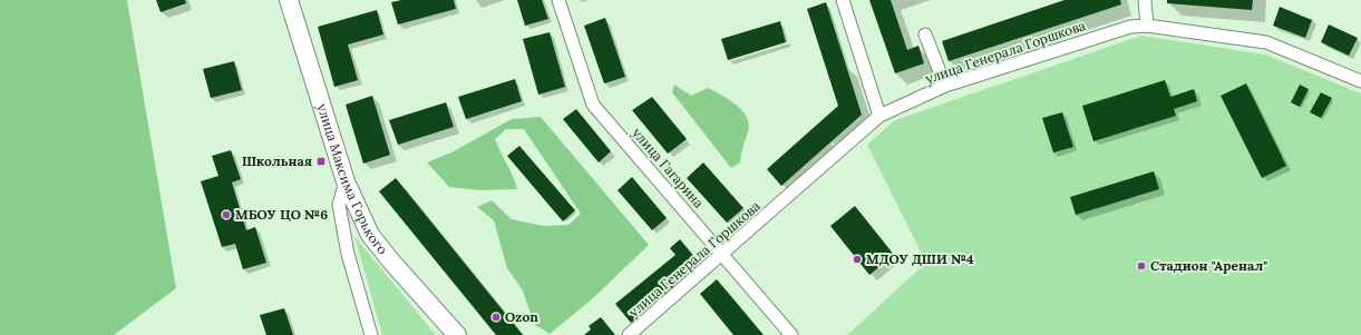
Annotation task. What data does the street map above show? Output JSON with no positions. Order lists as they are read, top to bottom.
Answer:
{
  "streets": {
    "street": ["улица Генерала Горшкова", "улица Гагарина", "улица Максима Горького"]
  },
  "crossings": [
    ["улица Генерала Горшкова", "улица Гагарина"]
  ],
  "places": {
    "transit": ["Школьная"],
    "other": [
      "МБОУ ЦО №6",
      "МДОУ ДШИ №4",
      "Стадион \"Аренал\"",
      "Ozon"
    ]
  }
}
